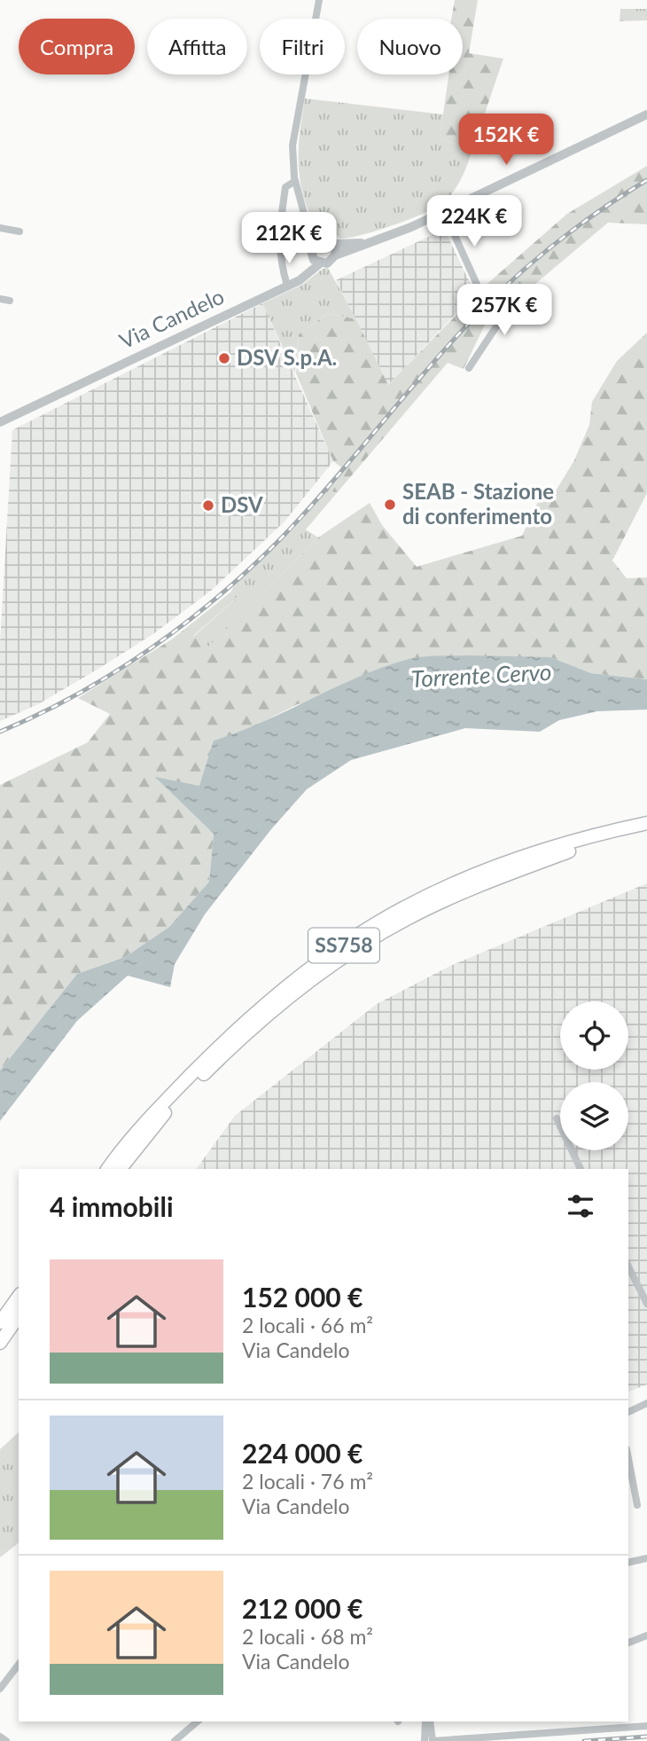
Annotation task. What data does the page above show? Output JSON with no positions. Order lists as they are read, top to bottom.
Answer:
{
  "streets": {
    "highway": ["SS758"],
    "street": ["Via Candelo"]
  },
  "water": ["Torrente Cervo"],
  "places": ["DSV S.p.A.", "SEAB - Stazione di conferimento", "DSV"],
  "page": {
    "chip": [
      "Compra",
      "Affitta",
      "Filtri",
      "Nuovo"
    ],
    "price": [
      "152K €",
      "224K €",
      "212K €",
      "257K €"
    ],
    "heading": "4 immobili",
    "list": [
      {
        "name": "152 000 €",
        "note": "2 locali · 66 m² · Via Candelo"
      },
      {
        "name": "224 000 €",
        "note": "2 locali · 76 m² · Via Candelo"
      },
      {
        "name": "212 000 €",
        "note": "2 locali · 68 m² · Via Candelo"
      }
    ]
  }
}
